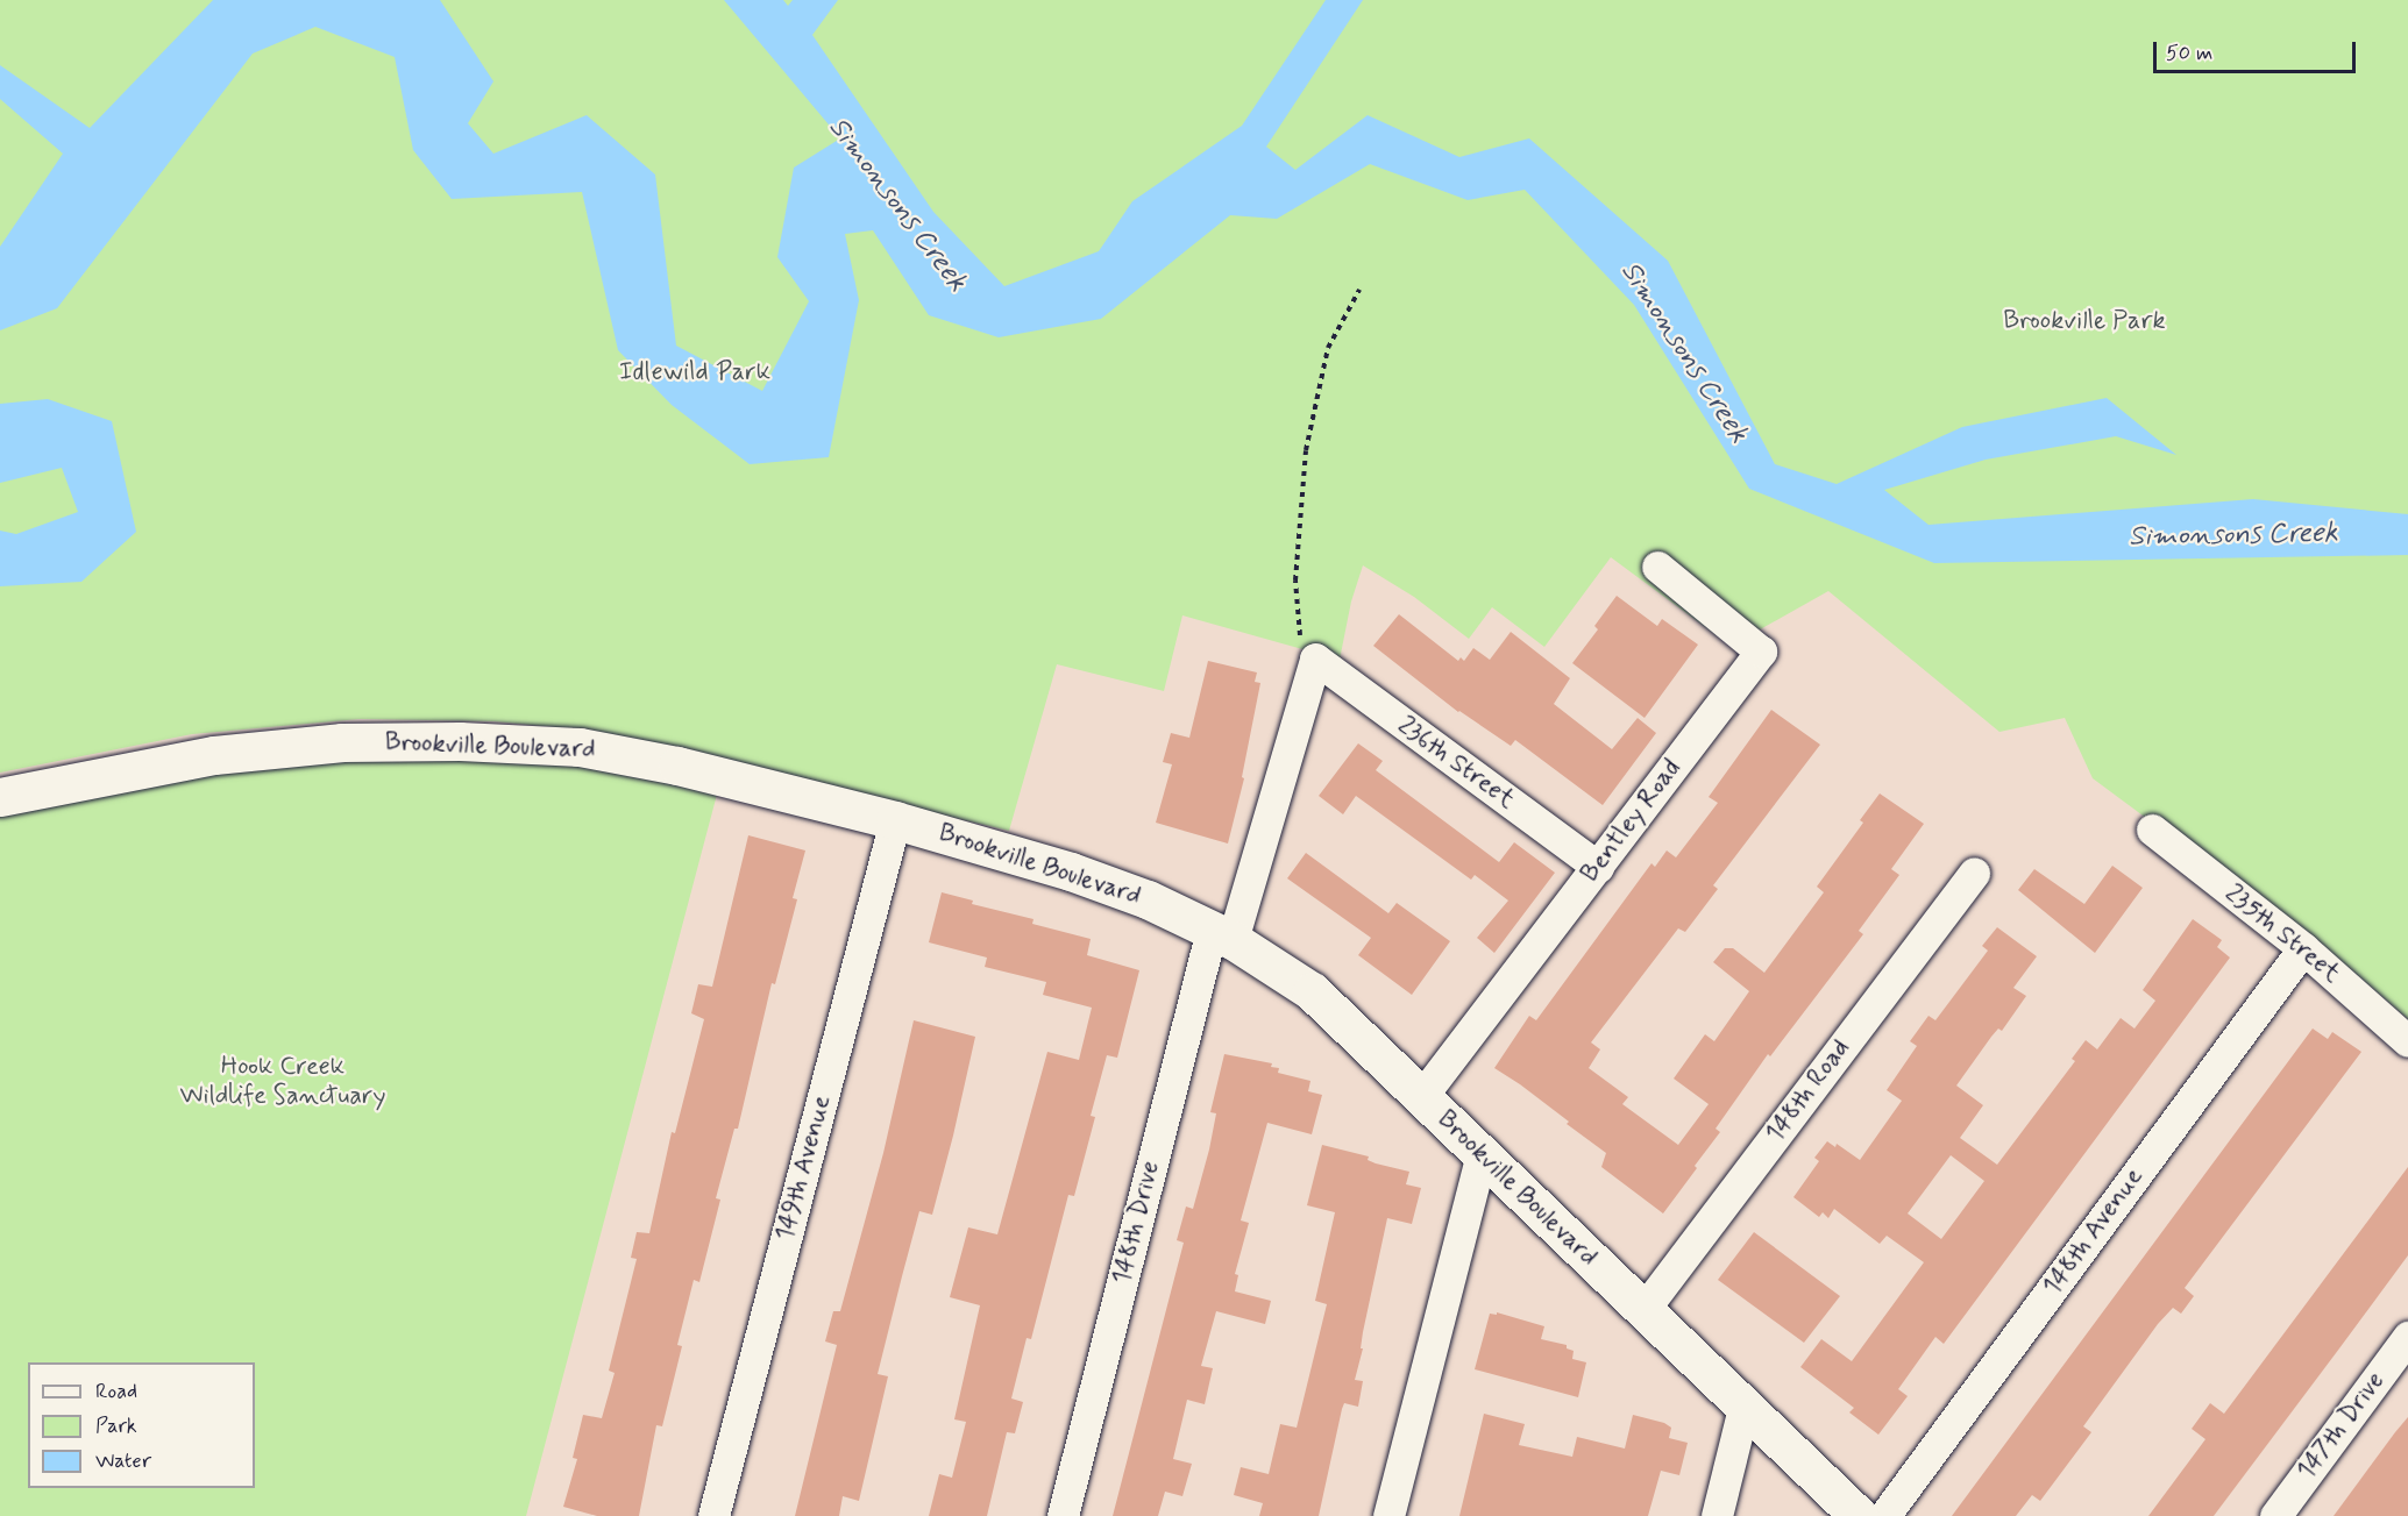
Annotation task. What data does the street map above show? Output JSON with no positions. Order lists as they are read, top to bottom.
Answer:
{
  "streets": {
    "street": [
      "Brookville Boulevard",
      "236th Street",
      "Bentley Road",
      "235th Street",
      "148th Road",
      "149th Avenue",
      "148th Drive",
      "148th Avenue",
      "147th Drive"
    ]
  },
  "crossings": [
    ["Brookville Boulevard", "Bentley Road"],
    ["Brookville Boulevard", "148th Road"],
    ["Brookville Boulevard", "149th Avenue"],
    ["Brookville Boulevard", "148th Drive"],
    ["236th Street", "Bentley Road"],
    ["236th Street", "148th Drive"],
    ["235th Street", "148th Avenue"]
  ],
  "water": ["Simonsons Creek"],
  "parks": ["Brookville Park", "Idlewild Park", "Hook Creek Wildlife Sanctuary"],
  "legend": ["Road", "Park", "Water"],
  "scale_bar": "50 m"
}
